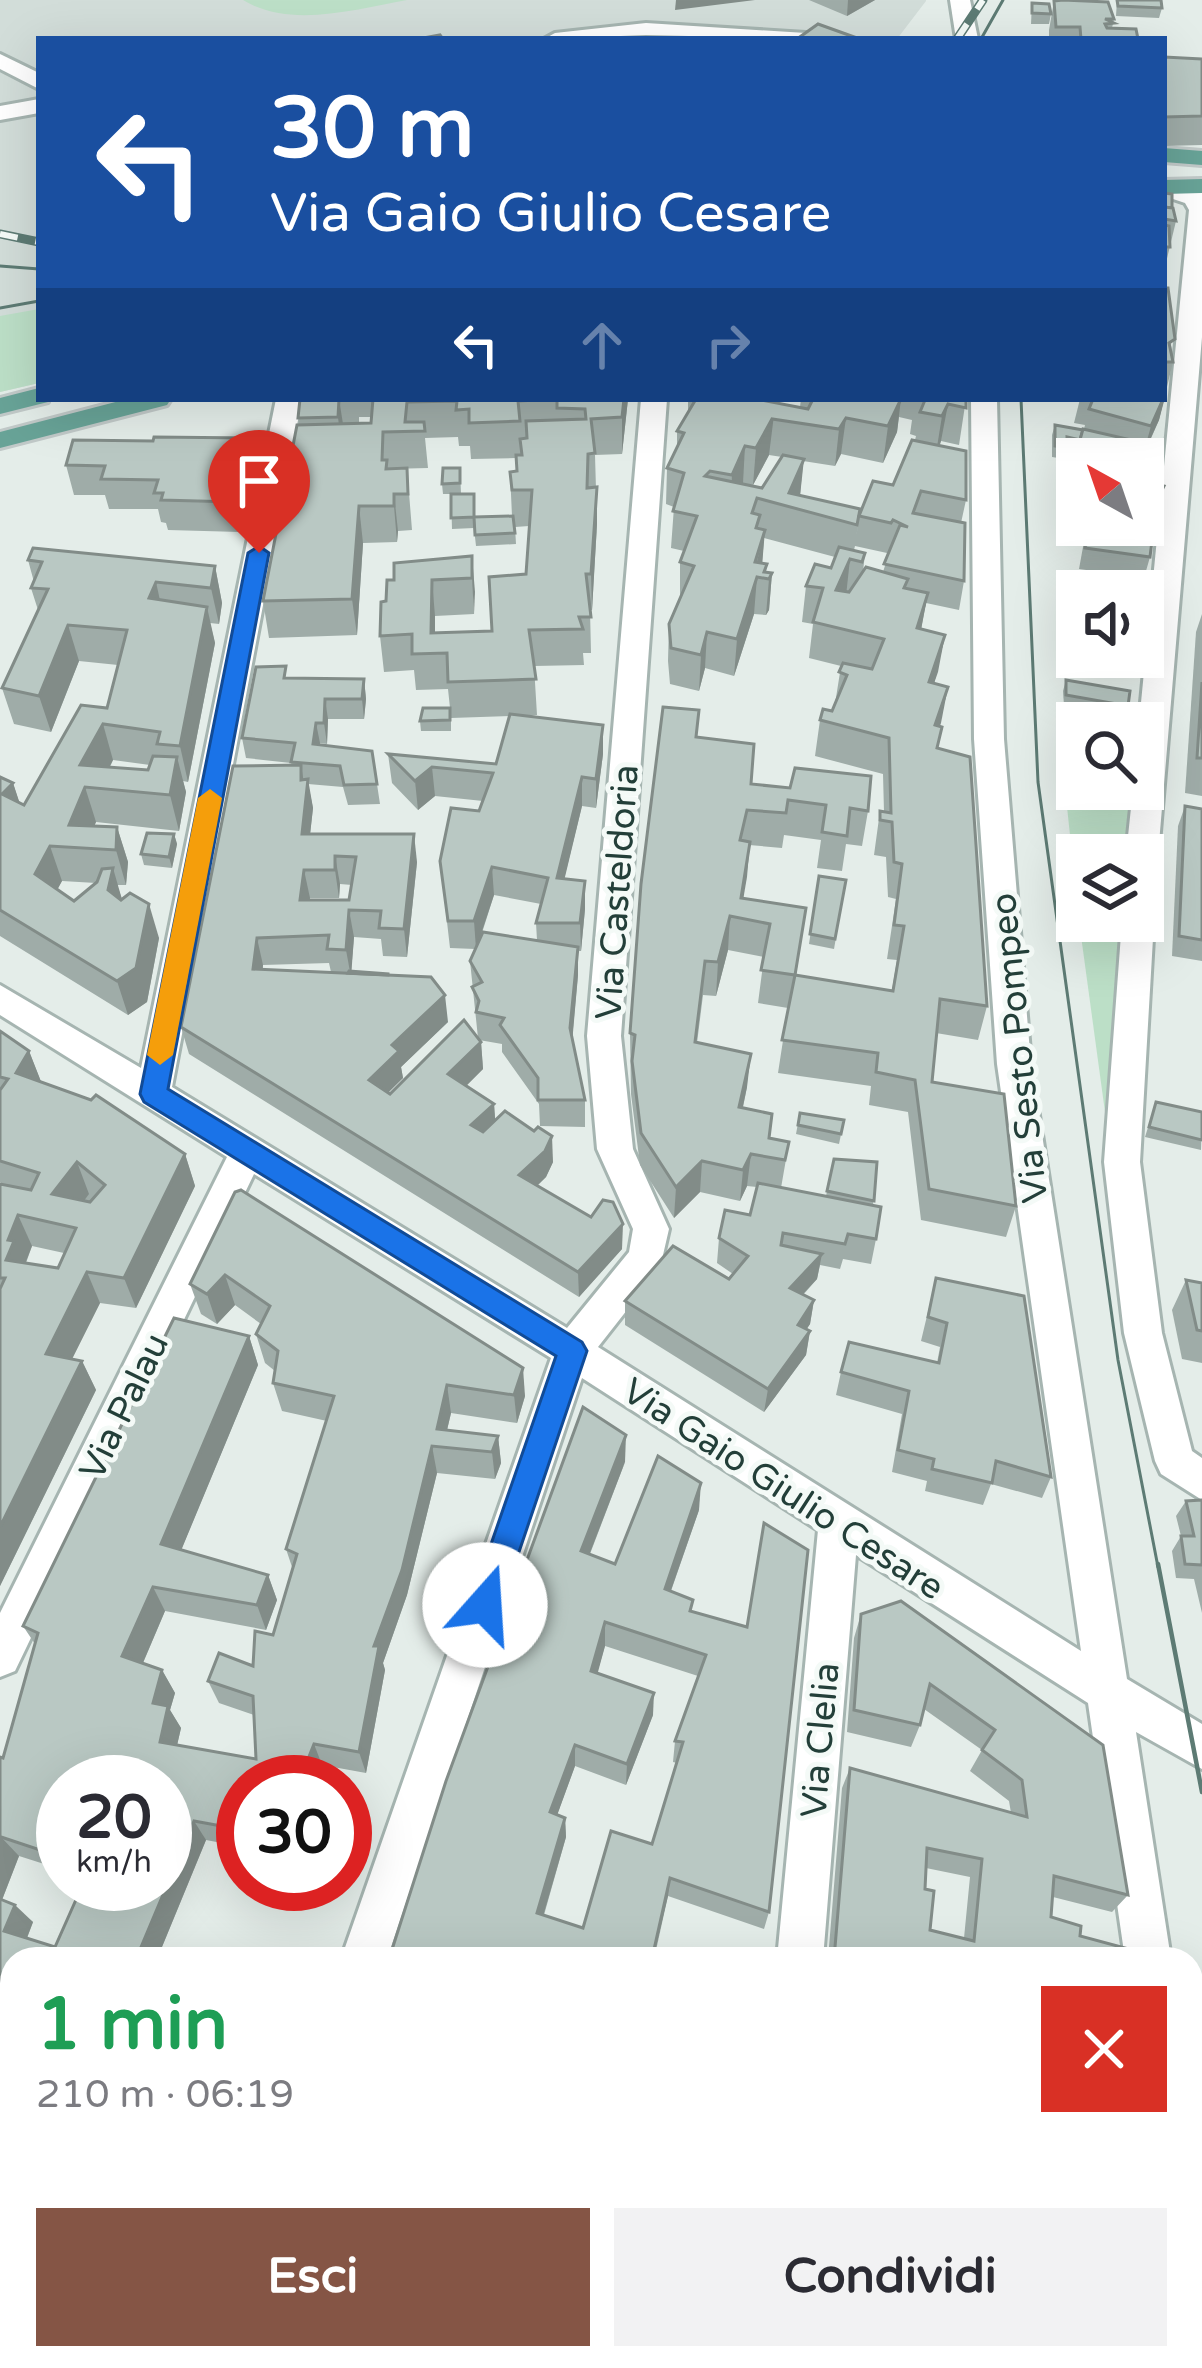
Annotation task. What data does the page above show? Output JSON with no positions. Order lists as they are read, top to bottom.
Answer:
{
  "streets": {
    "street": [
      "Via Casteldoria",
      "Via Sesto Pompeo",
      "Via Palau",
      "Via Gaio Giulio Cesare",
      "Via Clelia"
    ]
  },
  "crossings": [
    ["Via Casteldoria", "Via Gaio Giulio Cesare"],
    ["Via Sesto Pompeo", "Via Gaio Giulio Cesare"],
    ["Via Palau", "Via Gaio Giulio Cesare"],
    ["Via Gaio Giulio Cesare", "Via Clelia"]
  ],
  "north": "top left",
  "page": {
    "turn": ["30 m", "Via Gaio Giulio Cesare"],
    "speed": "20 km/h",
    "limit": "30",
    "heading": ["1 min", "210 m · 06:19"],
    "buttons": ["Esci", "Condividi"]
  }
}
